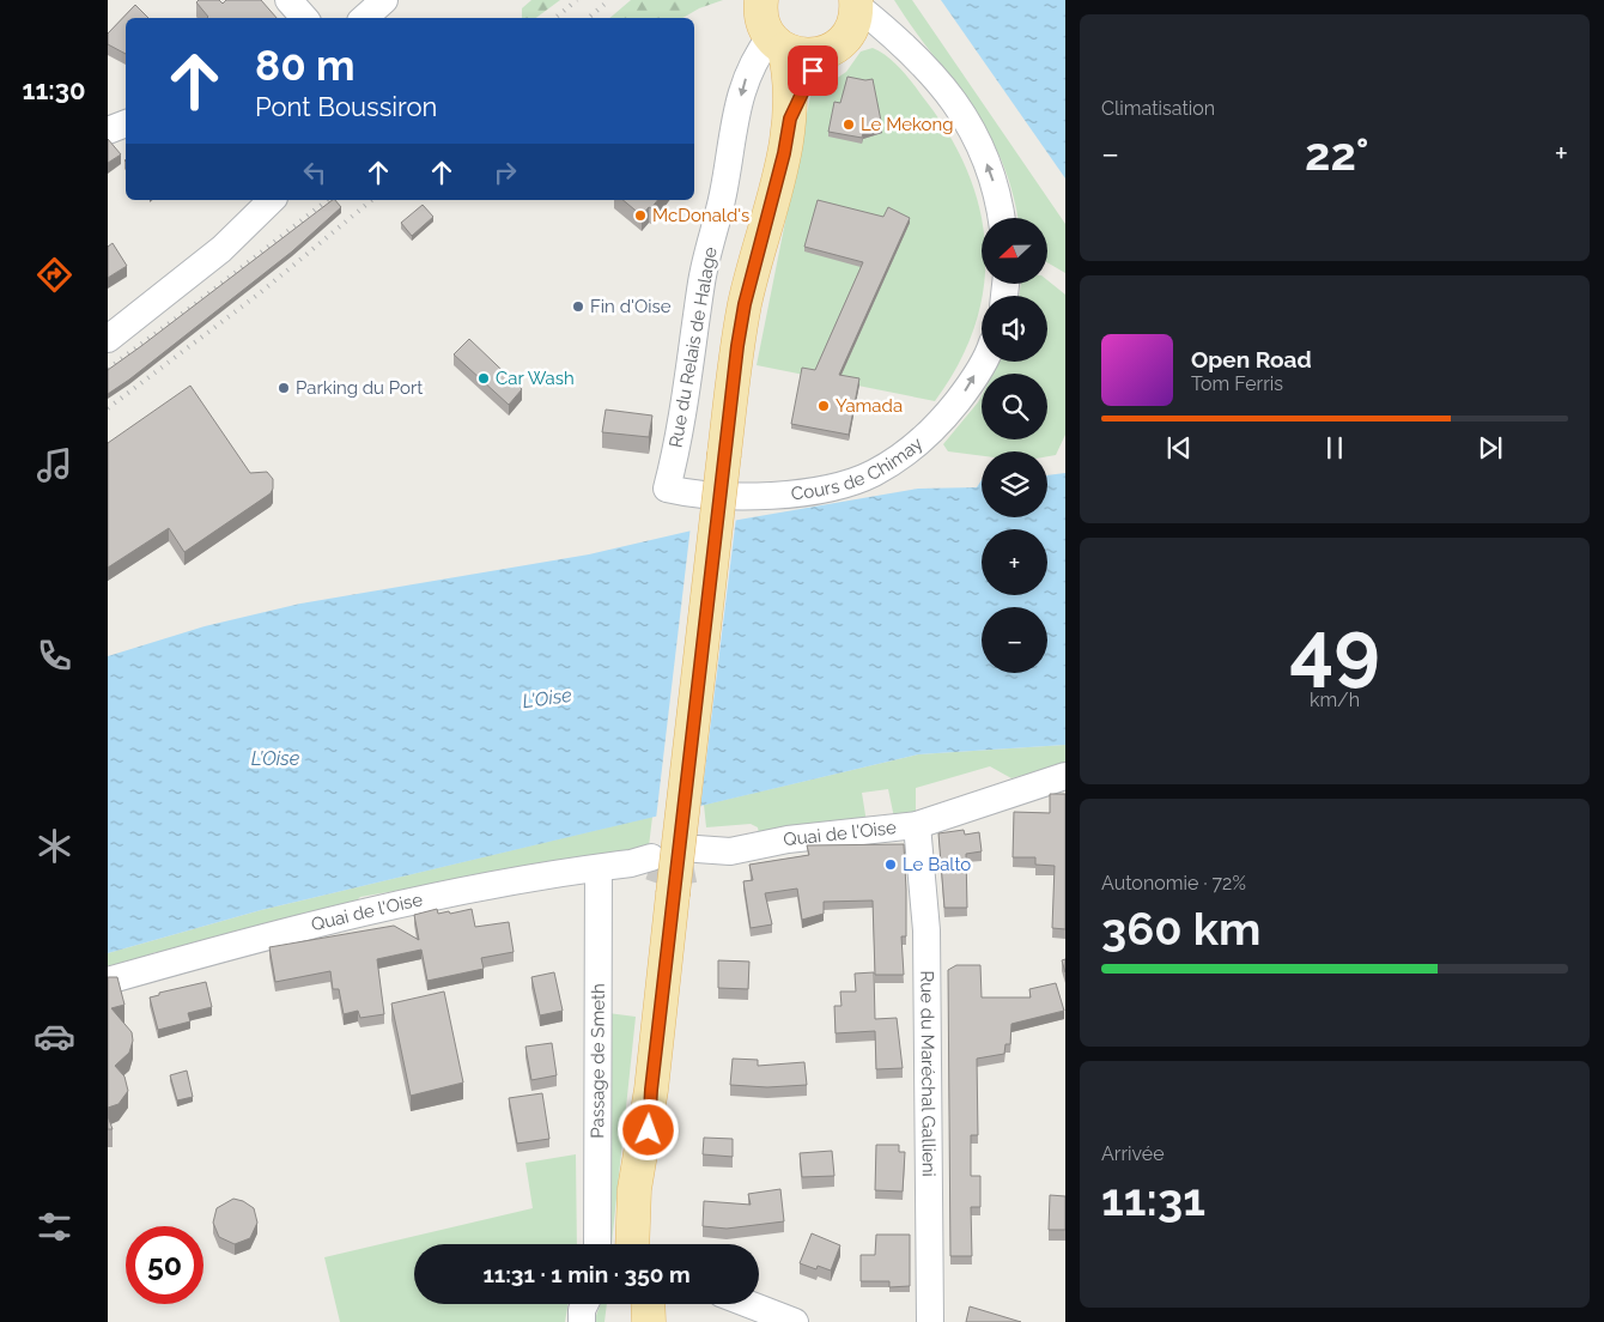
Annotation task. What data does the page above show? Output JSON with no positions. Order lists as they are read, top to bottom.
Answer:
{
  "streets": {
    "street": [
      "Rue du Relais de Halage",
      "Cours de Chimay",
      "Quai de l'Oise",
      "Passage de Smeth",
      "Rue du Maréchal Gallieni"
    ]
  },
  "crossings": [
    ["Rue du Relais de Halage", "Cours de Chimay"],
    ["Quai de l'Oise", "Passage de Smeth"],
    ["Quai de l'Oise", "Rue du Maréchal Gallieni"]
  ],
  "one_way": ["Rue du Relais de Halage", "Cours de Chimay"],
  "water": ["L'Oise", "L’Oise"],
  "places": [
    "Le Mekong",
    "McDonald's",
    "Fin d'Oise",
    "Car Wash",
    "Parking du Port",
    "Yamada",
    "Le Balto"
  ],
  "north": "left",
  "page": {
    "tabs": "11:30",
    "tile": [
      "Climatisation",
      ["49", "km/h"],
      ["Autonomie · 72%", "360 km"],
      ["Arrivée", "11:31"]
    ],
    "turn": ["80 m", "Pont Boussiron"],
    "heat": ["−", "22°", "+"],
    "map_buttons": ["+", "−"],
    "song": ["Open Road", "Tom Ferris"],
    "limit": "50",
    "trip": "11:31 · 1 min · 350 m"
  }
}
